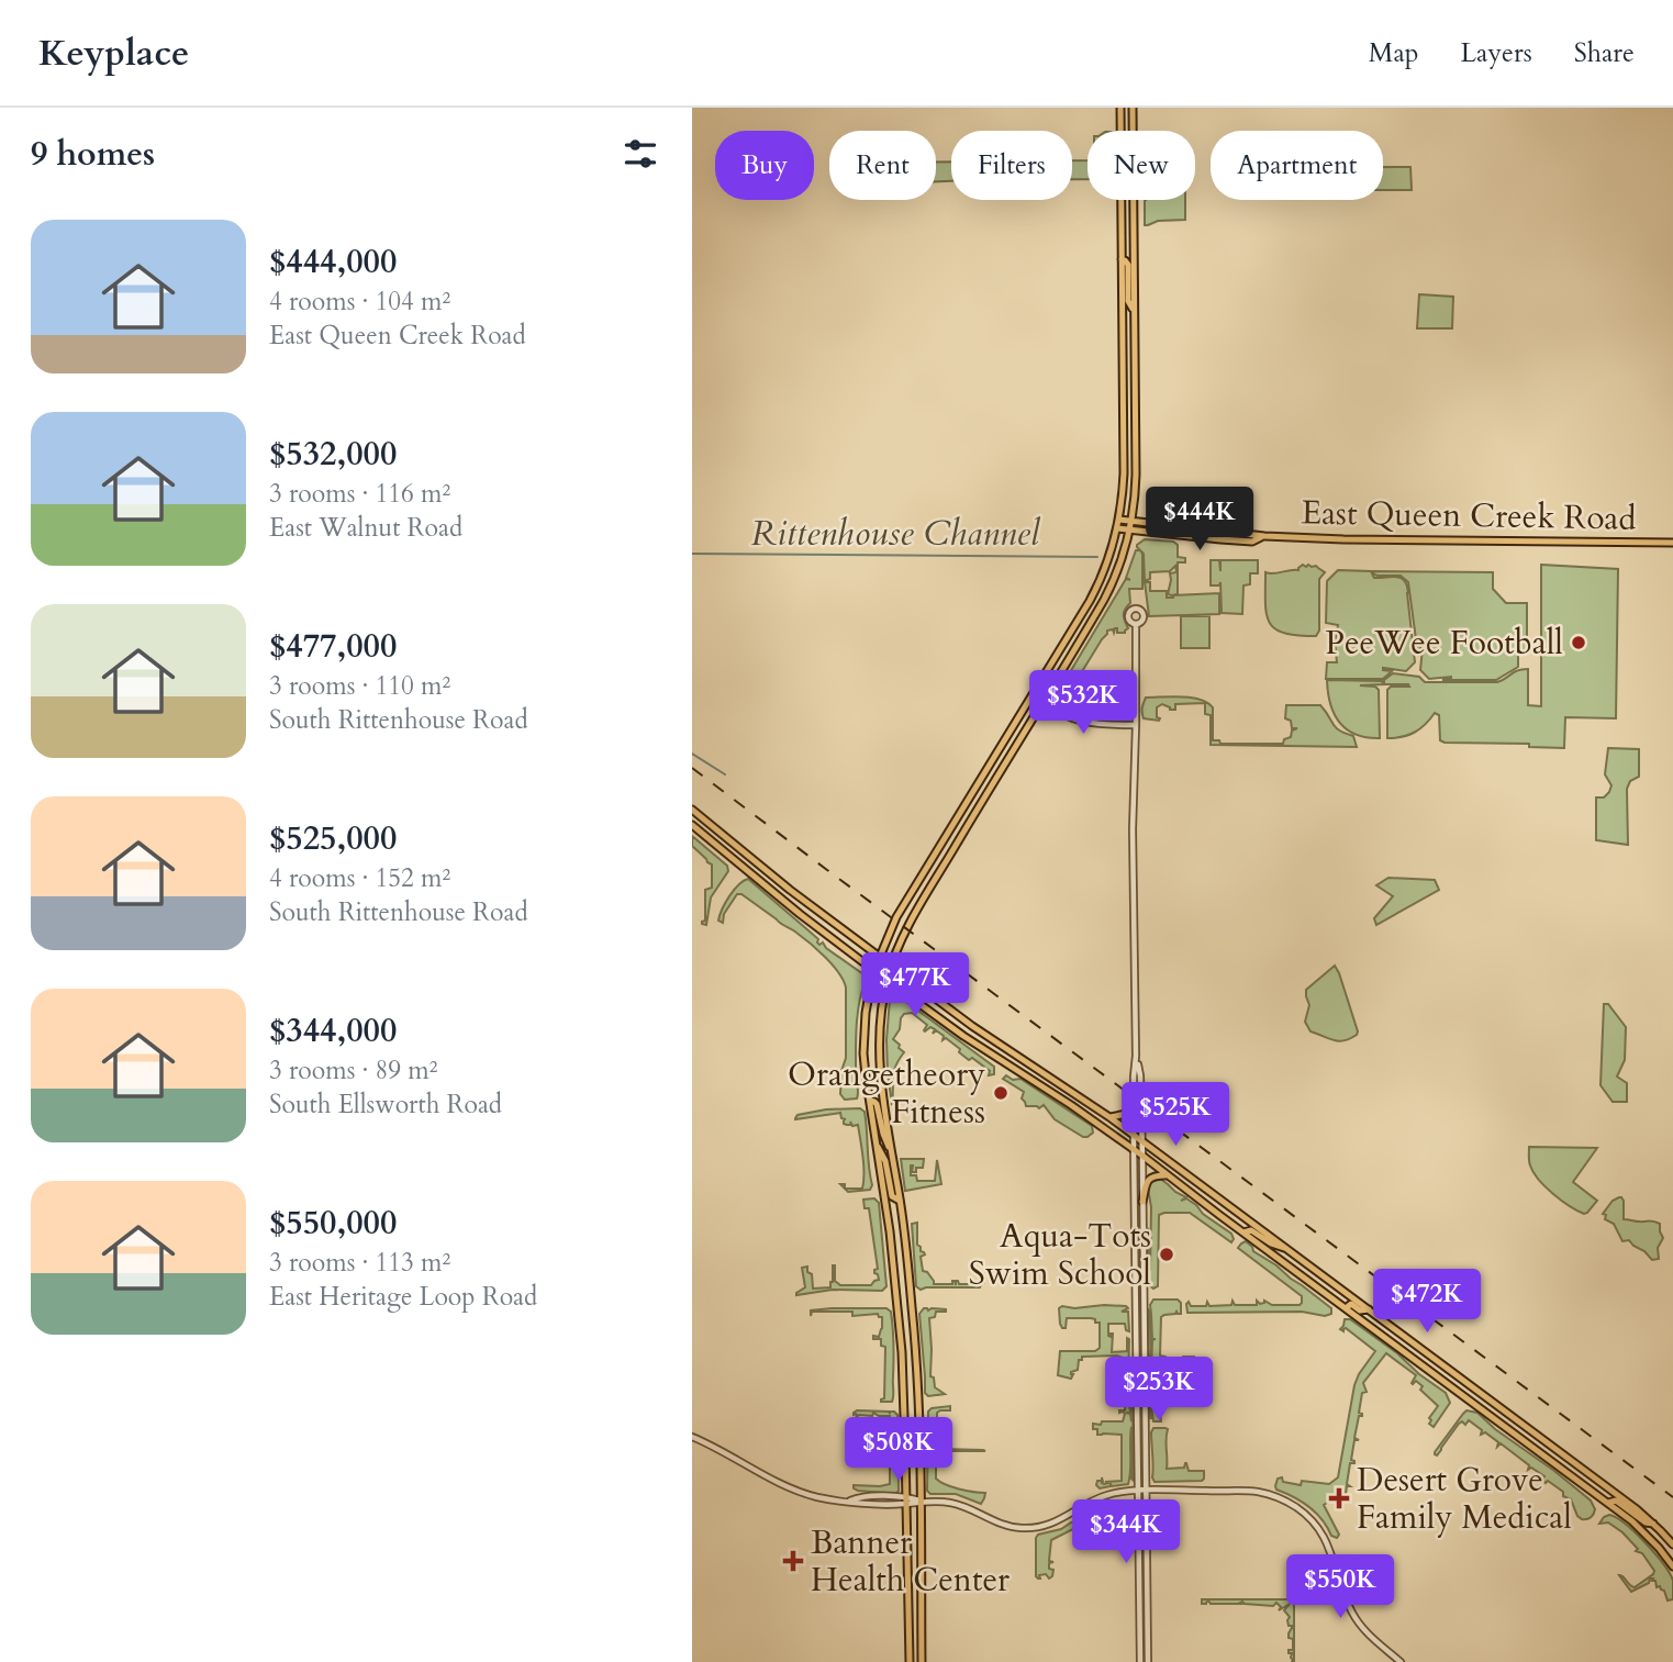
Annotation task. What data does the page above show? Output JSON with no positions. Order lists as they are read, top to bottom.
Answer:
{
  "streets": {
    "main road": ["East Queen Creek Road"]
  },
  "water": ["Rittenhouse Channel"],
  "places": {
    "other": ["PeeWee Football", "Orangetheory Fitness", "Aqua-Tots Swim School"],
    "health": ["Desert Grove Family Medical", "Banner Health Center"]
  },
  "page": {
    "header": "Keyplace",
    "nav": ["Map", "Layers", "Share"],
    "heading": "9 homes",
    "chip": [
      "Buy",
      "Rent",
      "Filters",
      "New",
      "Apartment"
    ],
    "list": [
      {
        "name": "$444,000",
        "note": "4 rooms · 104 m² · East Queen Creek Road"
      },
      {
        "name": "$532,000",
        "note": "3 rooms · 116 m² · East Walnut Road"
      },
      {
        "name": "$477,000",
        "note": "3 rooms · 110 m² · South Rittenhouse Road"
      },
      {
        "name": "$525,000",
        "note": "4 rooms · 152 m² · South Rittenhouse Road"
      },
      {
        "name": "$344,000",
        "note": "3 rooms · 89 m² · South Ellsworth Road"
      },
      {
        "name": "$550,000",
        "note": "3 rooms · 113 m² · East Heritage Loop Road"
      }
    ],
    "price": [
      "$444K",
      "$532K",
      "$477K",
      "$525K",
      "$472K",
      "$253K",
      "$508K",
      "$344K",
      "$550K"
    ]
  }
}
